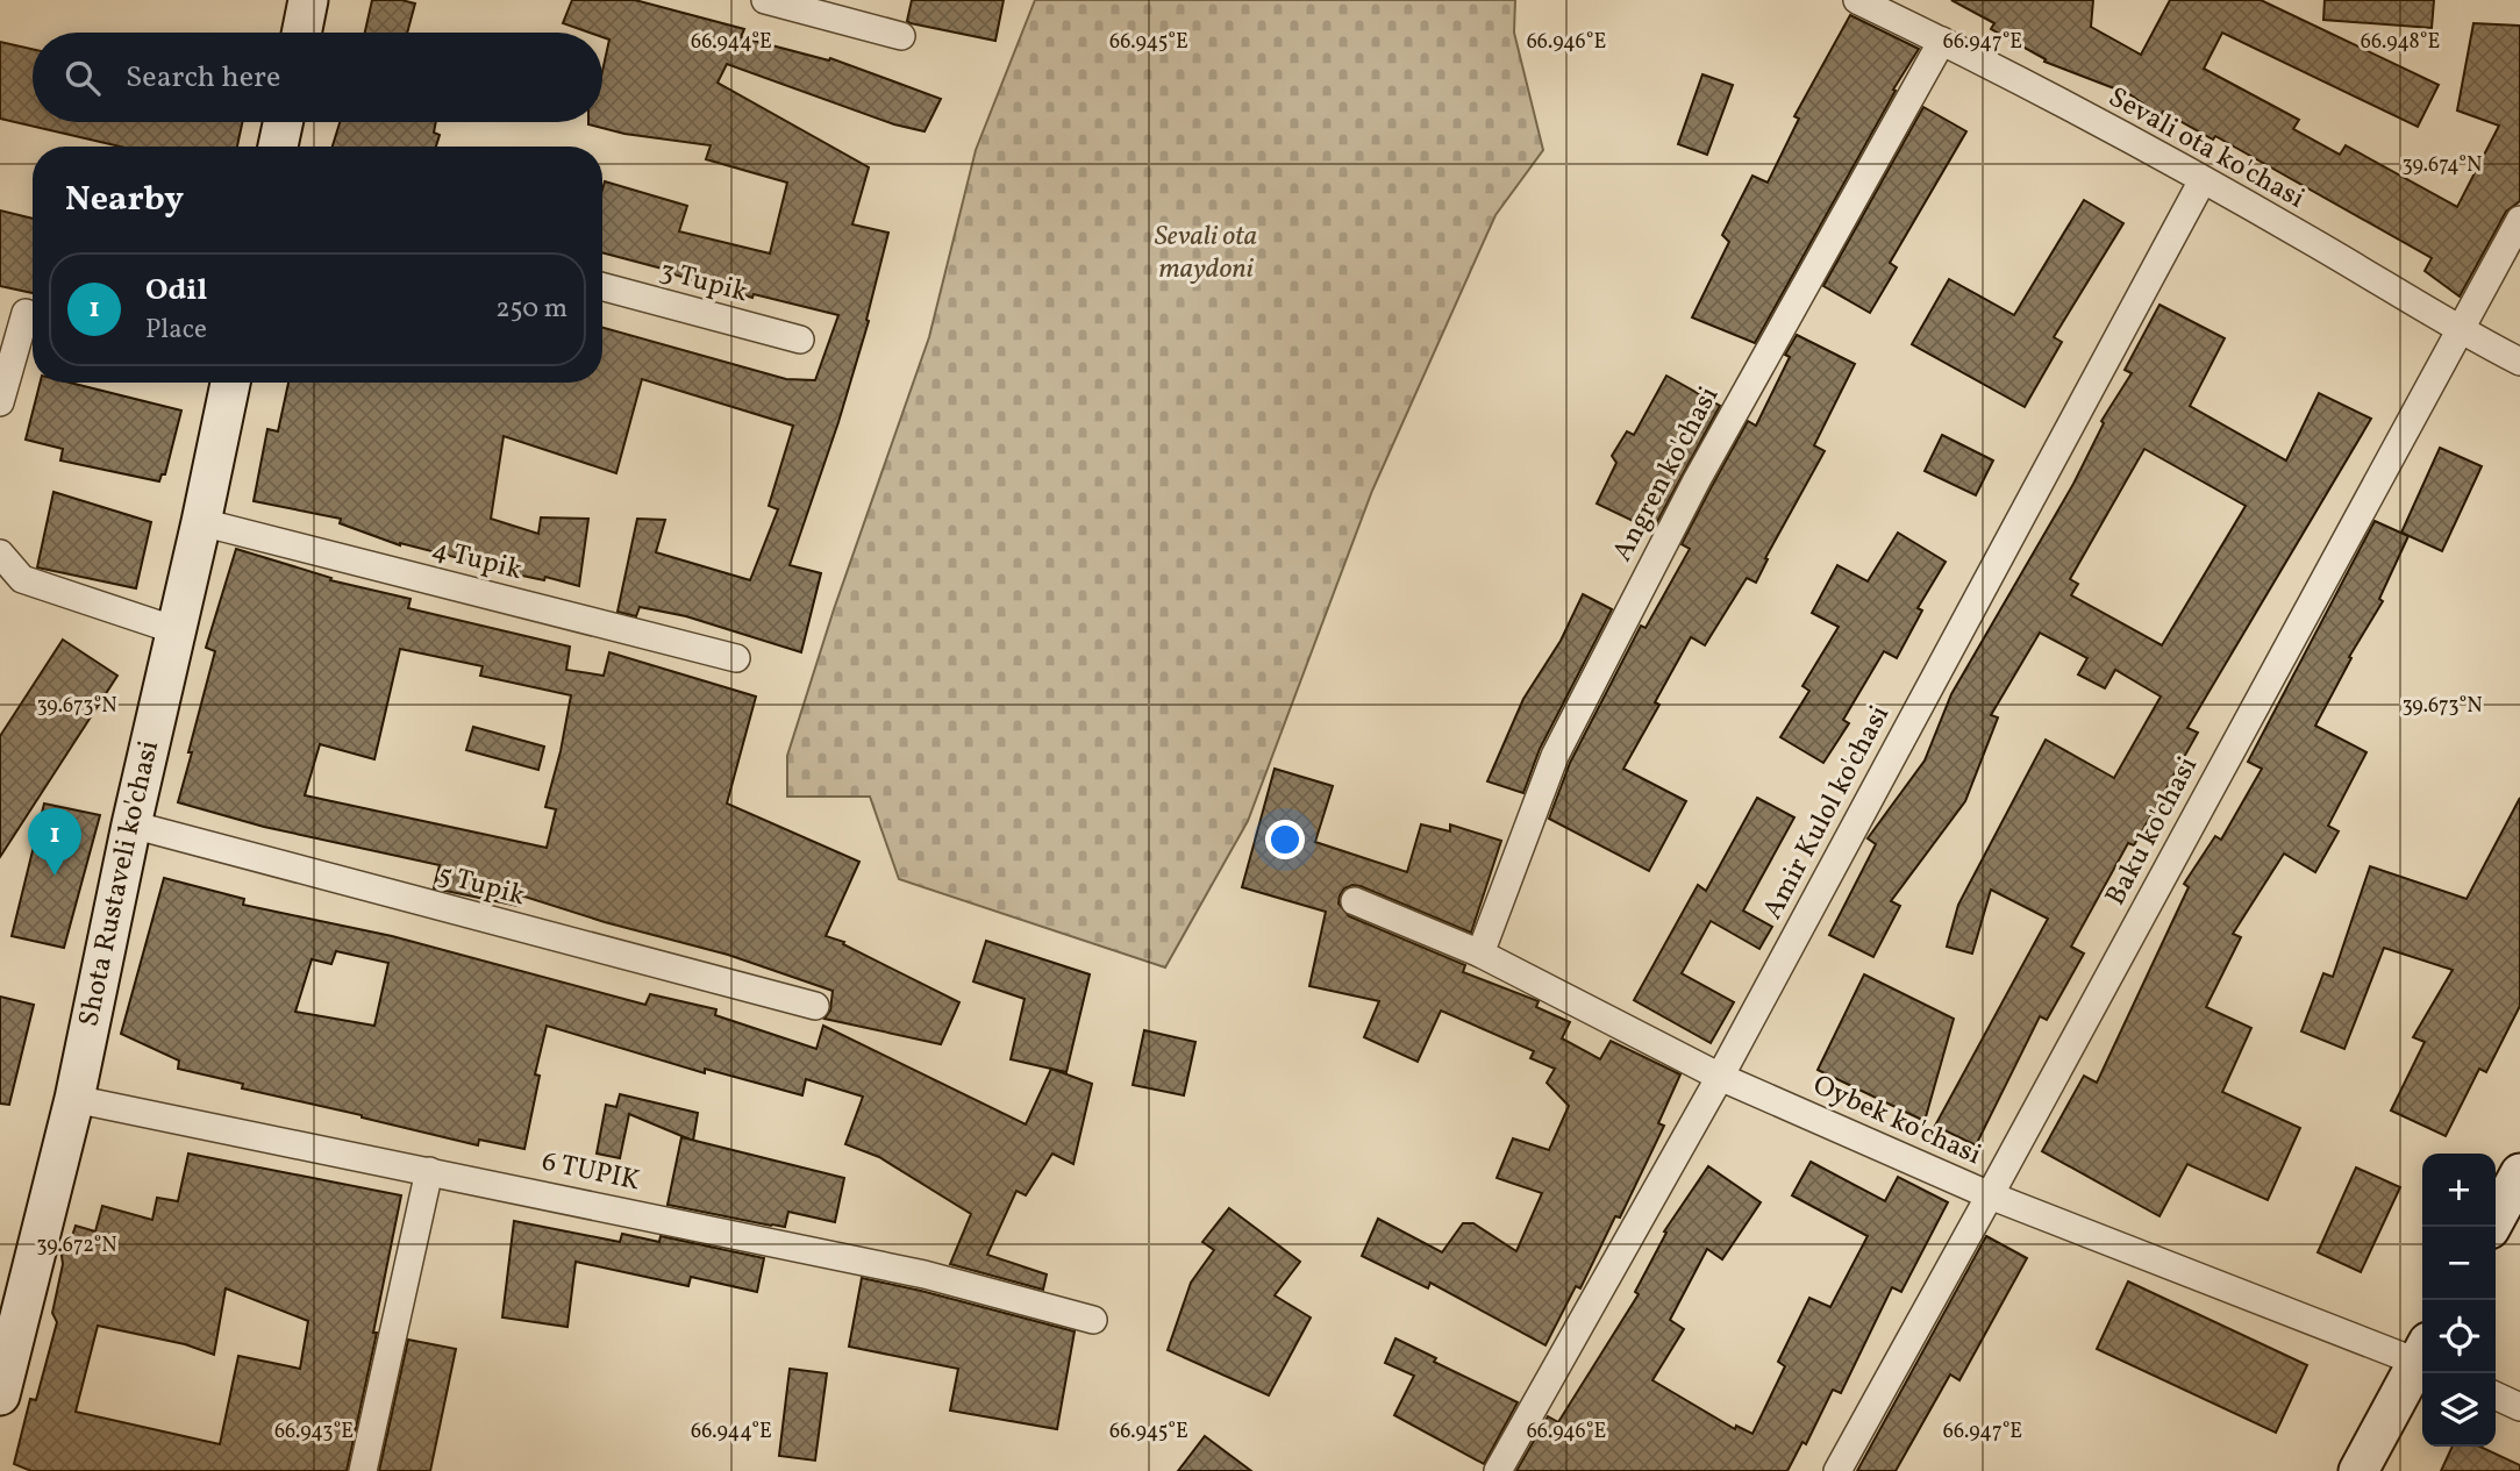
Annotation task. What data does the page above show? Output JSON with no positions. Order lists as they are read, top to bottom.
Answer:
{
  "streets": {
    "street": [
      "Sevali ota ko'chasi",
      "3 Tupik",
      "Angren ko'chasi",
      "4 Tupik",
      "Amir Kulol ko'chasi",
      "Baku ko'chasi",
      "Shota Rustaveli ko'chasi",
      "5 Tupik",
      "Oybek ko'chasi",
      "6 TUPIK"
    ]
  },
  "crossings": [
    ["Sevali ota ko'chasi", "Angren ko'chasi"],
    ["Sevali ota ko'chasi", "Amir Kulol ko'chasi"],
    ["Sevali ota ko'chasi", "Baku ko'chasi"],
    ["Angren ko'chasi", "Oybek ko'chasi"],
    ["4 Tupik", "Shota Rustaveli ko'chasi"],
    ["Amir Kulol ko'chasi", "Oybek ko'chasi"],
    ["Baku ko'chasi", "Oybek ko'chasi"],
    ["Shota Rustaveli ko'chasi", "5 Tupik"],
    ["Shota Rustaveli ko'chasi", "6 TUPIK"]
  ],
  "parks": ["Sevali ota maydoni"],
  "page": {
    "search": "Search here",
    "heading": "Nearby",
    "list": [
      {
        "mark": "1",
        "name": "Оdil",
        "note": "Place",
        "value": "250 m"
      }
    ],
    "pins": "1",
    "map_buttons": ["+", "−"]
  },
  "coordinates": [
    "66.944°E",
    "66.945°E",
    "66.946°E",
    "66.947°E",
    "66.948°E",
    "39.674°N",
    "39.673°N",
    "39.672°N",
    "66.943°E"
  ]
}
